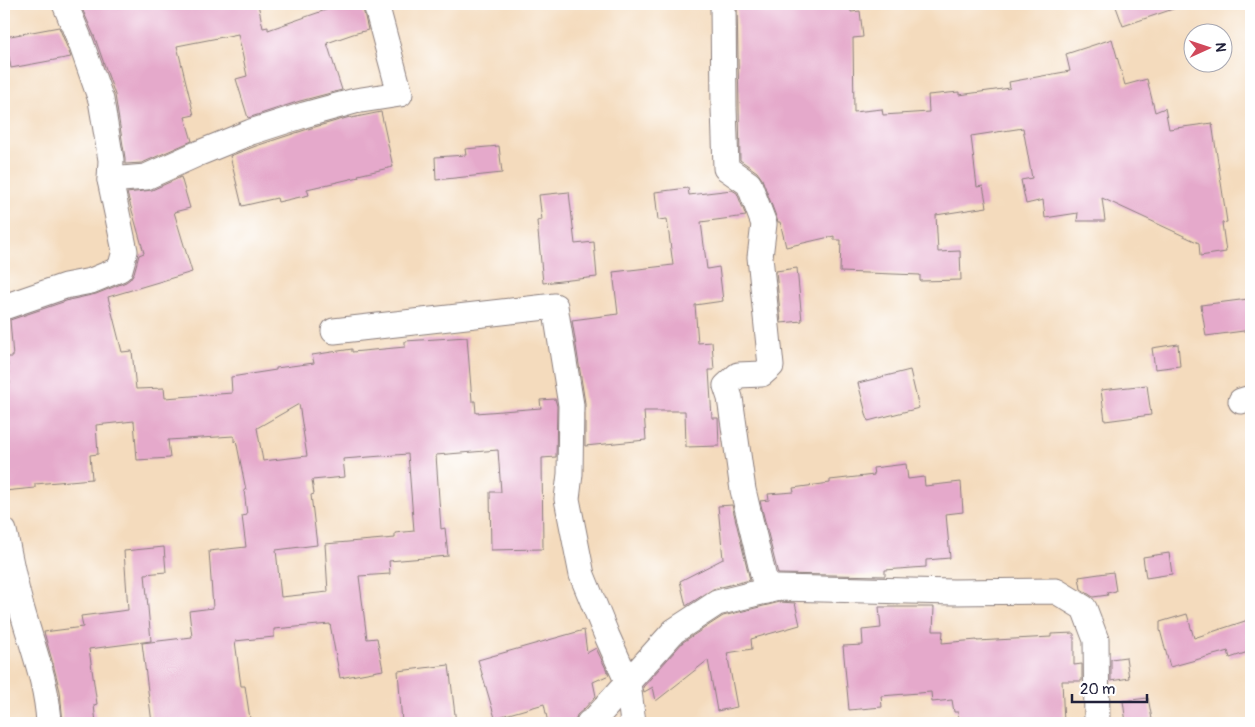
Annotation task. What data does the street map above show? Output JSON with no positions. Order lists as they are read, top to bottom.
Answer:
{
  "scale_bar": "20 m",
  "north": "right"
}
